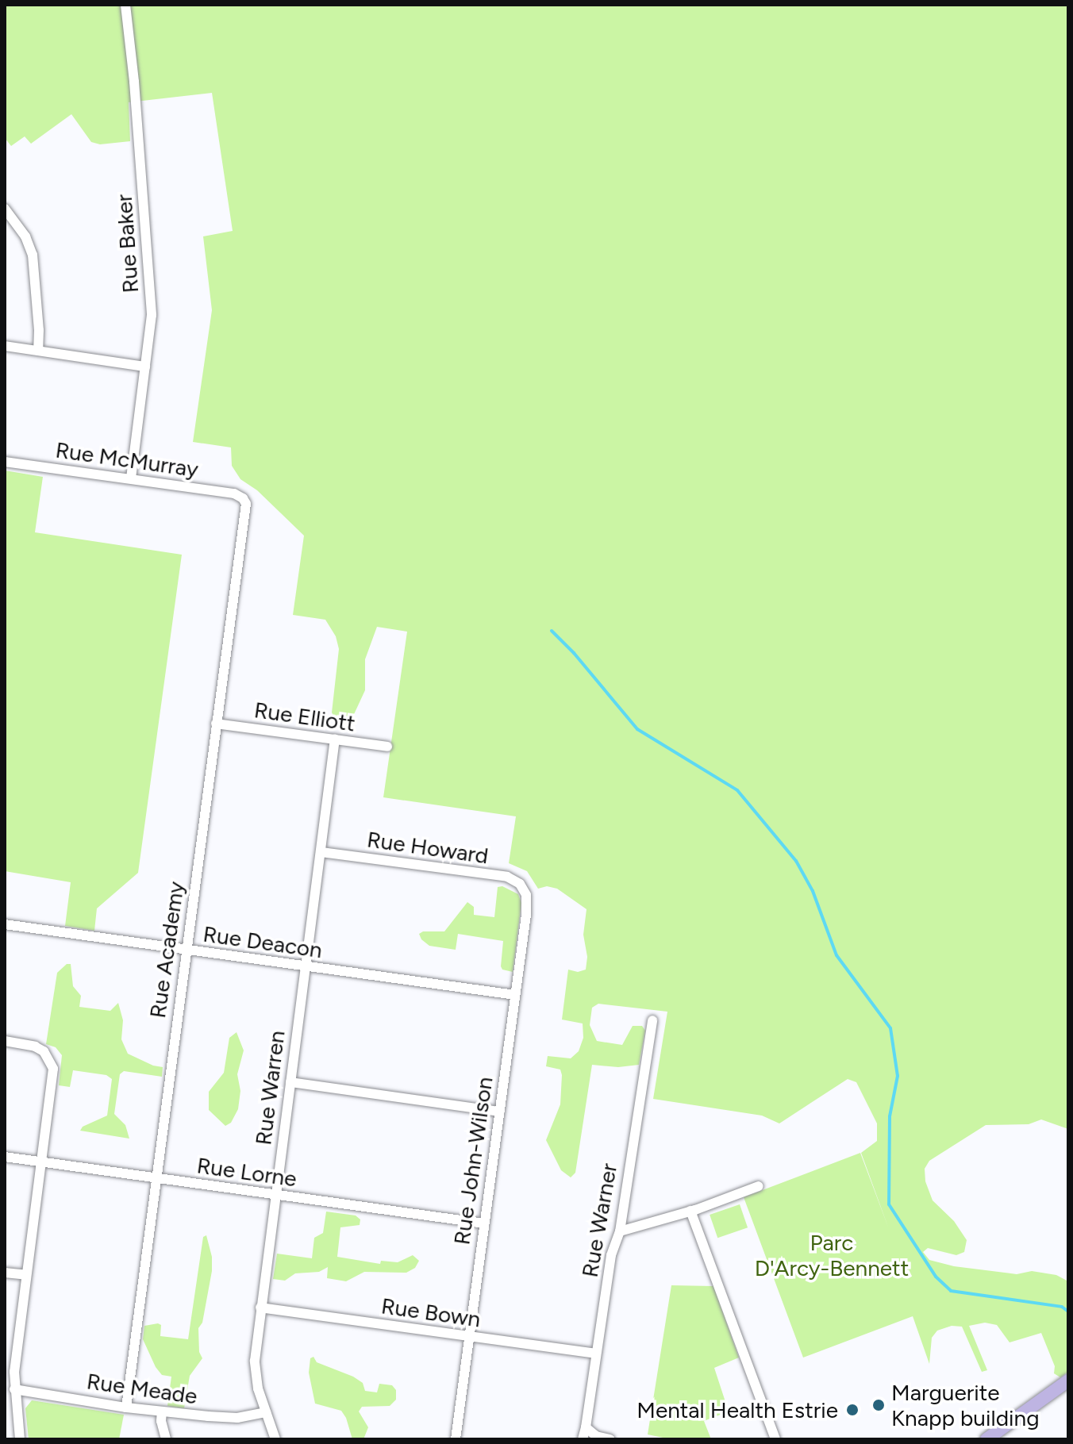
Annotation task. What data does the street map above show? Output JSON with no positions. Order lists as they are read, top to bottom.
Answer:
{
  "streets": {
    "street": [
      "Rue Baker",
      "Rue McMurray",
      "Rue Elliott",
      "Rue Howard",
      "Rue Deacon",
      "Rue Academy",
      "Rue Warren",
      "Rue John-Wilson",
      "Rue Lorne",
      "Rue Warner",
      "Rue Bown",
      "Rue Meade"
    ]
  },
  "crossings": [
    ["Rue Baker", "Rue McMurray"],
    ["Rue McMurray", "Rue Academy"],
    ["Rue Elliott", "Rue Academy"],
    ["Rue Elliott", "Rue Warren"],
    ["Rue Howard", "Rue Warren"],
    ["Rue Howard", "Rue John-Wilson"],
    ["Rue Deacon", "Rue Academy"],
    ["Rue Deacon", "Rue Warren"],
    ["Rue Deacon", "Rue John-Wilson"],
    ["Rue Academy", "Rue Lorne"],
    ["Rue Academy", "Rue Meade"],
    ["Rue Warren", "Rue Lorne"],
    ["Rue Warren", "Rue Bown"],
    ["Rue Warren", "Rue Meade"],
    ["Rue John-Wilson", "Rue Lorne"],
    ["Rue John-Wilson", "Rue Bown"],
    ["Rue Warner", "Rue Bown"]
  ],
  "parks": ["Parc D'Arcy-Bennett"],
  "places": ["Marguerite Knapp building", "Mental Health Estrie"]
}
